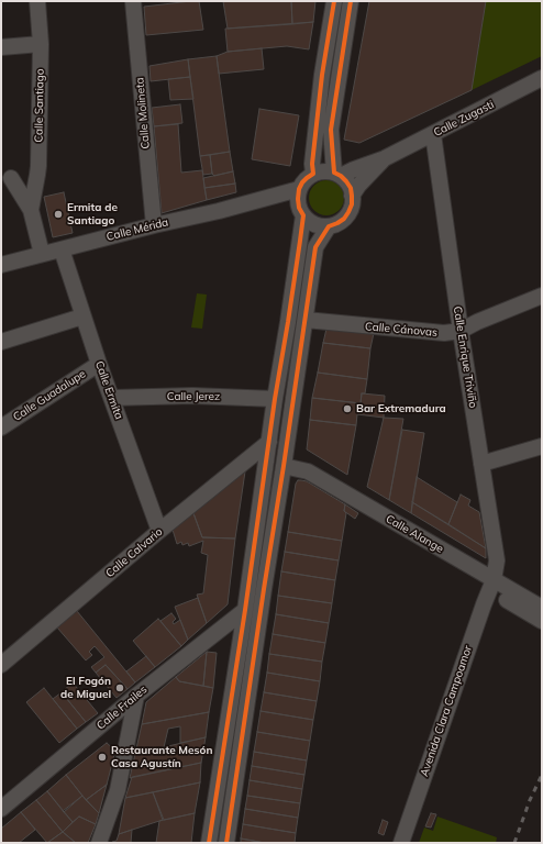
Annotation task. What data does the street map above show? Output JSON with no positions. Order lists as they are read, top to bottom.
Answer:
{
  "streets": {
    "street": [
      "Calle Santiago",
      "Calle Molineta",
      "Calle Zugasti",
      "Calle Mérida",
      "Calle Cánovas",
      "Calle Enrique Triviño",
      "Calle Ermita",
      "Calle Guadalupe",
      "Calle Jerez",
      "Calle Alange",
      "Calle Calvario",
      "Calle Frailes",
      "Avenida Clara Campoamor"
    ]
  },
  "crossings": [
    ["Calle Santiago", "Calle Mérida"],
    ["Calle Molineta", "Calle Mérida"],
    ["Calle Zugasti", "Calle Mérida"],
    ["Calle Zugasti", "Calle Enrique Triviño"],
    ["Calle Mérida", "Calle Ermita"],
    ["Calle Cánovas", "Calle Enrique Triviño"],
    ["Calle Enrique Triviño", "Calle Alange"],
    ["Calle Enrique Triviño", "Avenida Clara Campoamor"],
    ["Calle Ermita", "Calle Guadalupe"],
    ["Calle Ermita", "Calle Jerez"],
    ["Calle Ermita", "Calle Calvario"],
    ["Calle Alange", "Avenida Clara Campoamor"]
  ],
  "places": [
    "Ermita de Santiago",
    "Bar Extremadura",
    "El Fogón de Miguel",
    "Restaurante Mesón Casa Agustín"
  ]
}
